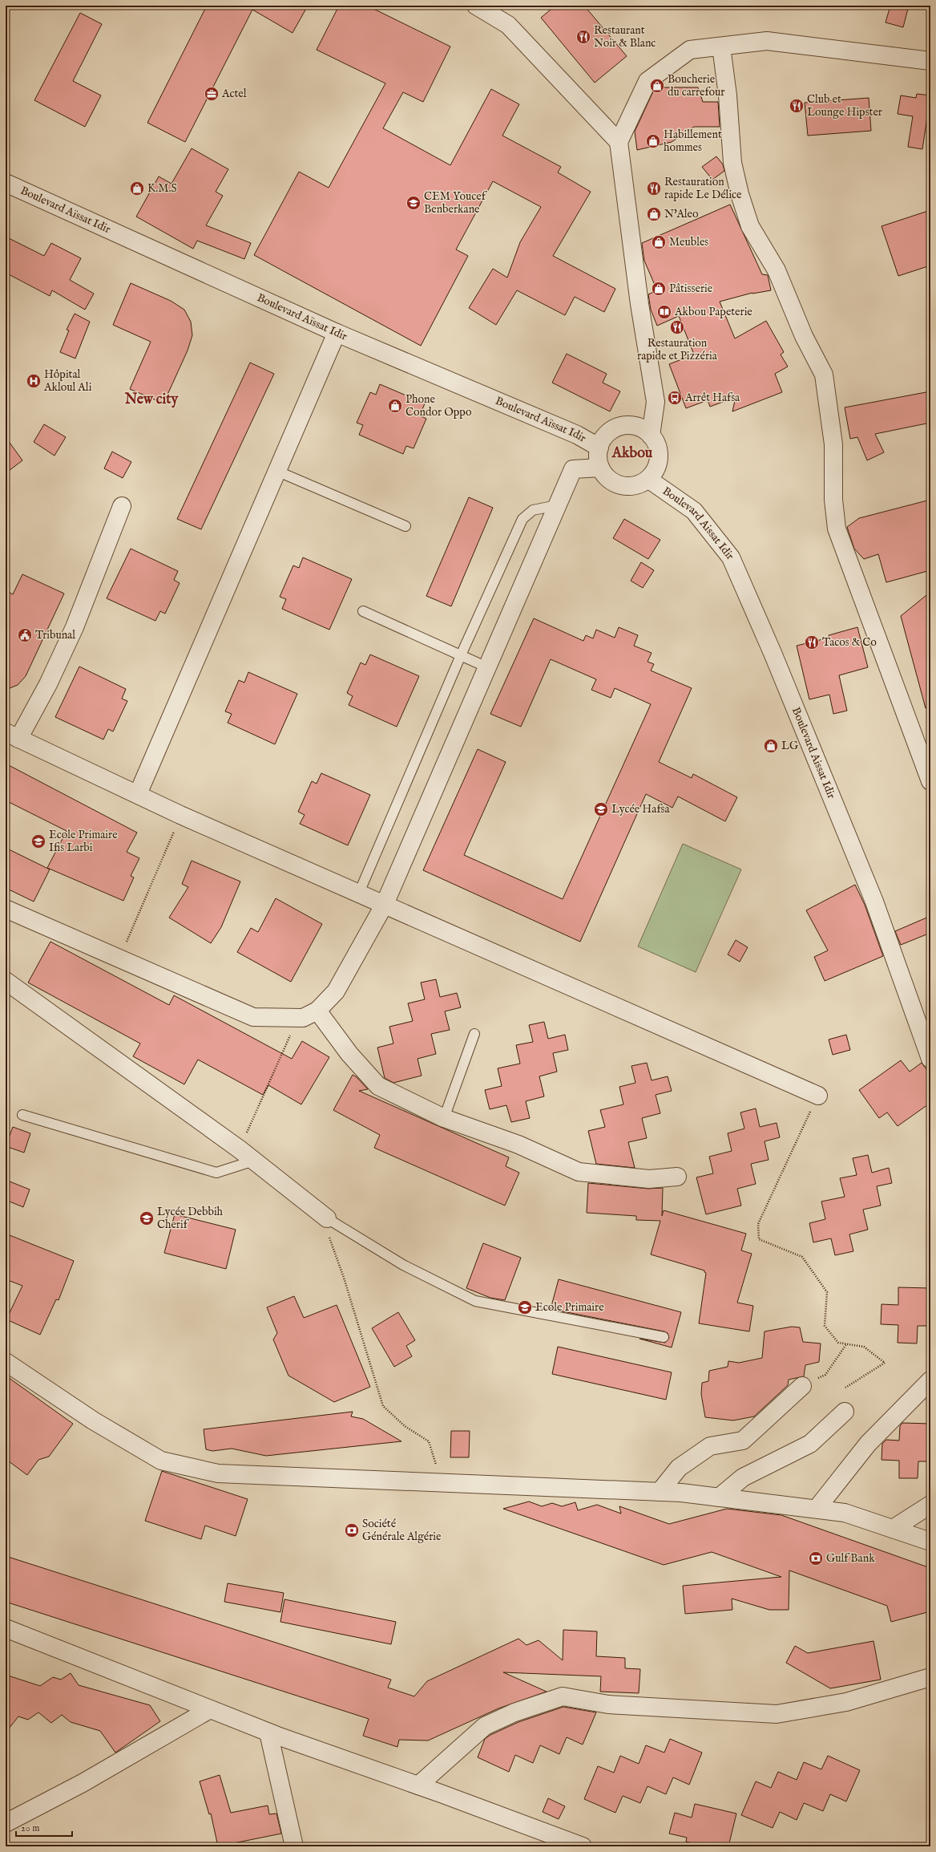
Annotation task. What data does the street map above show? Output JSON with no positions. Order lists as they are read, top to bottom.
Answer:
{
  "streets": {
    "street": ["Boulevard Aïssat Idir", "Boulevard Aissat Idir"]
  },
  "crossings": [
    ["Boulevard Aïssat Idir", "Boulevard Aissat Idir"]
  ],
  "districts": ["New city", "Akbou"],
  "places": {
    "restaurant": [
      "Restaurant Noir & Blanc",
      "Club et Lounge Hipster",
      "Restauration rapide Le Délice",
      "Restauration rapide et Pizzéria",
      "Tacos & Co"
    ],
    "shop": [
      "Boucherie du carrefour",
      "Habillement hommes",
      "K.M.S",
      "N'Aleo",
      "Meubles",
      "Pâtisserie",
      "Phone Condor Oppo",
      "LG"
    ],
    "office": ["Actel"],
    "school or university": [
      "CEM Youcef Benberkane",
      "Lycée Hafsa",
      "Ecole Primaire Ifis Larbi",
      "Lycée Debbih Cherif",
      "Ecole Primaire"
    ],
    "library": ["Akbou Papeterie"],
    "hospital": ["Hôpital Akloul Ali"],
    "bus stop": ["Arrêt Hafsa"],
    "public building": ["Tribunal"],
    "bank": ["Société Générale Algérie", "Gulf Bank"]
  },
  "scale_bar": "20 m"
}
